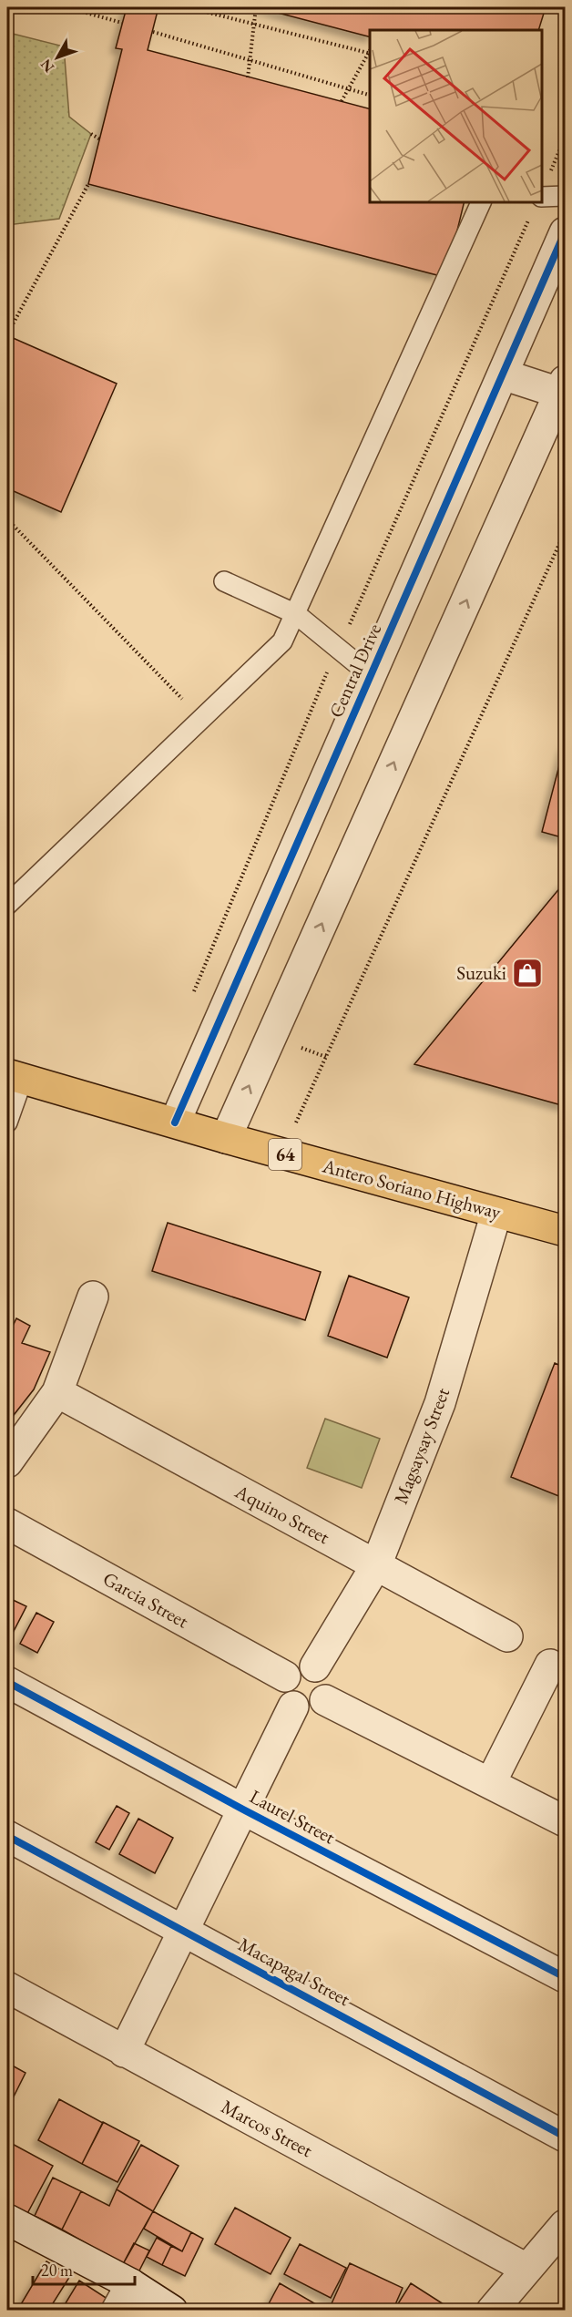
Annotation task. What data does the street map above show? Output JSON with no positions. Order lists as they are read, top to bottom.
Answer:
{
  "streets": {
    "main road": ["64", "Antero Soriano Highway"],
    "street": [
      "Central Drive",
      "Magsaysay Street",
      "Aquino Street",
      "Garcia Street",
      "Laurel Street",
      "Macapagal Street",
      "Marcos Street"
    ]
  },
  "crossings": [
    ["Central Drive", "Antero Soriano Highway"],
    ["Antero Soriano Highway", "Magsaysay Street"],
    ["Magsaysay Street", "Aquino Street"],
    ["Magsaysay Street", "Garcia Street"]
  ],
  "places": {
    "shop": ["Suzuki"]
  },
  "scale_bar": "20 m",
  "north": "bottom left"
}
